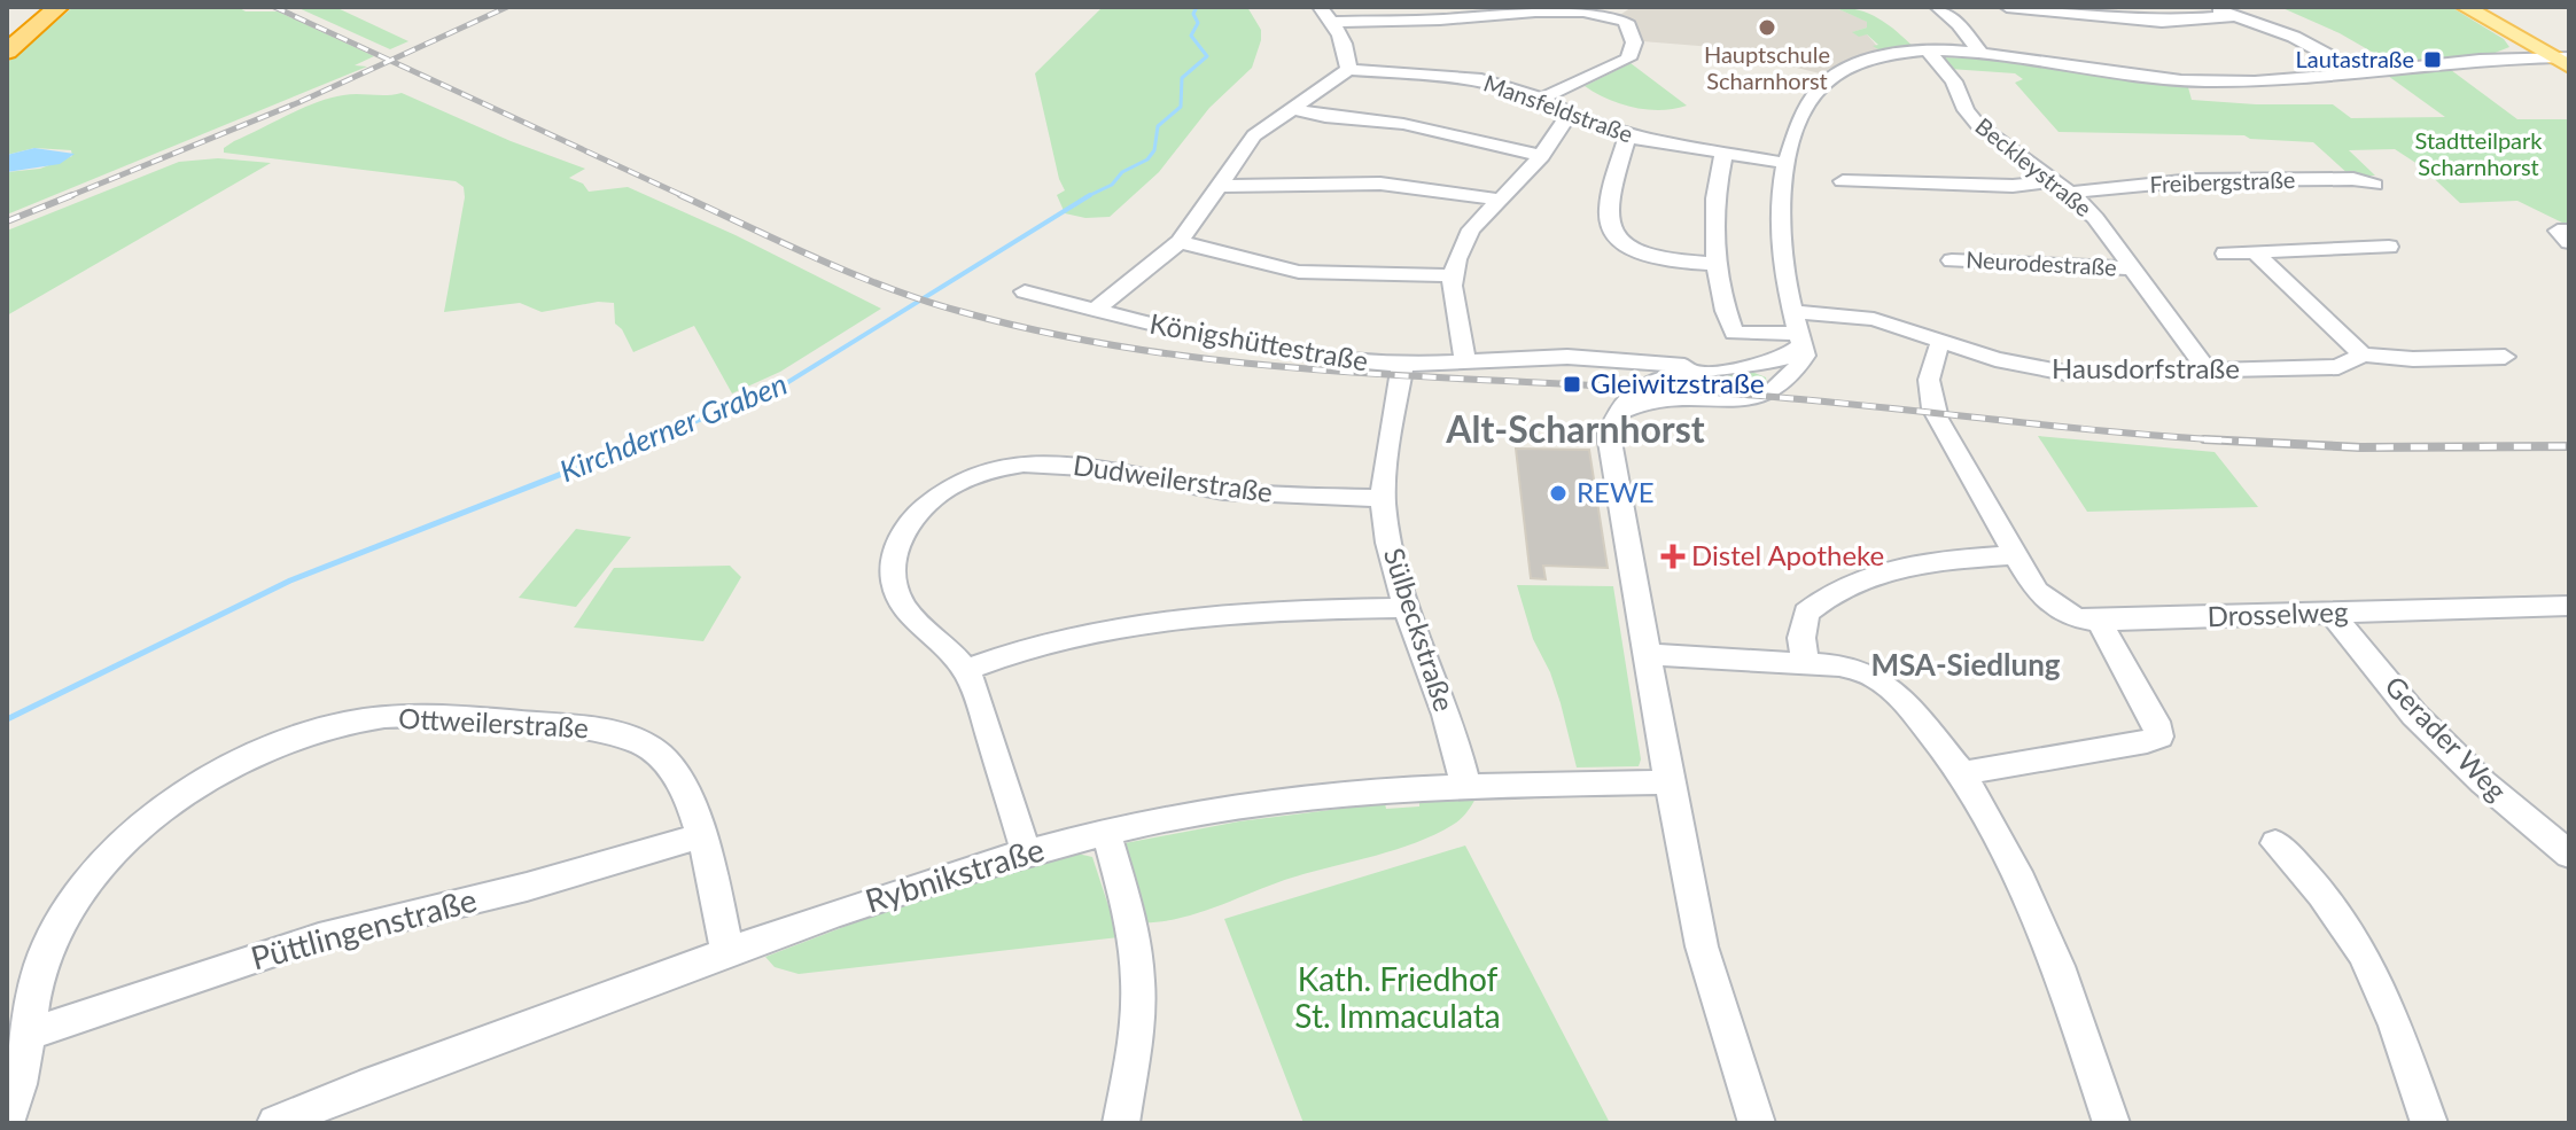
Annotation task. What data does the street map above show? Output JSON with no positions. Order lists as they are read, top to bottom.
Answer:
{
  "streets": {
    "street": [
      "Mansfeldstraße",
      "Beckleystraße",
      "Freibergstraße",
      "Neurodestraße",
      "Königshüttestraße",
      "Hausdorfstraße",
      "Dudweilerstraße",
      "Drosselweg",
      "Sülbeckstraße",
      "Ottweilerstraße",
      "Gerader Weg",
      "Rybnikstraße",
      "Püttlingenstraße"
    ]
  },
  "crossings": [
    ["Beckleystraße", "Freibergstraße"],
    ["Beckleystraße", "Neurodestraße"],
    ["Beckleystraße", "Hausdorfstraße"],
    ["Königshüttestraße", "Sülbeckstraße"],
    ["Hausdorfstraße", "Drosselweg"],
    ["Dudweilerstraße", "Sülbeckstraße"],
    ["Dudweilerstraße", "Rybnikstraße"],
    ["Drosselweg", "Gerader Weg"],
    ["Sülbeckstraße", "Rybnikstraße"],
    ["Ottweilerstraße", "Rybnikstraße"],
    ["Ottweilerstraße", "Püttlingenstraße"]
  ],
  "districts": ["Alt-Scharnhorst", "MSA-Siedlung"],
  "water": ["Kirchderner Graben"],
  "parks": ["Stadtteilpark Scharnhorst", "Kath. Friedhof St. Immaculata"],
  "places": {
    "other": ["Hauptschule Scharnhorst", "REWE"],
    "transit": ["Lautastraße", "Gleiwitzstraße"],
    "health": ["Distel Apotheke"]
  }
}
